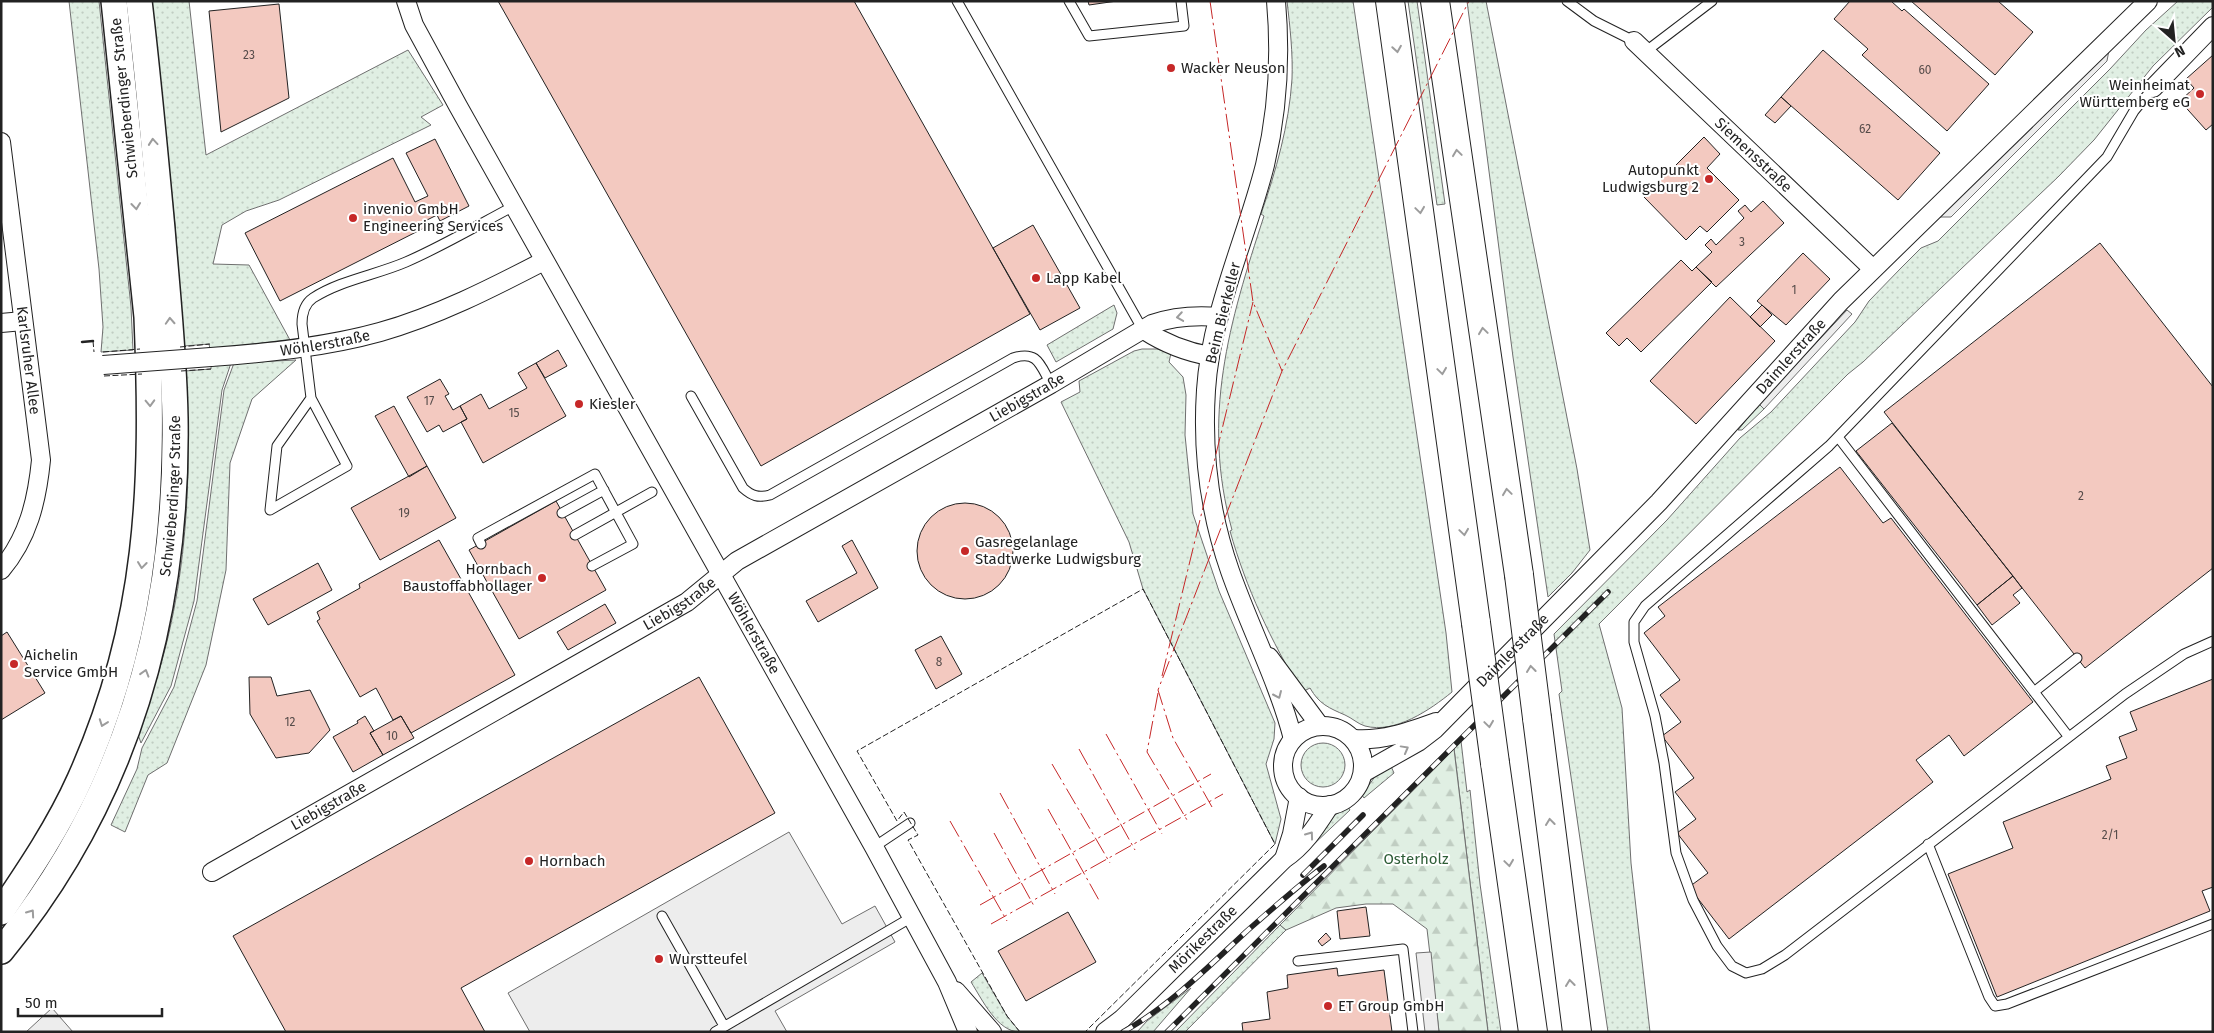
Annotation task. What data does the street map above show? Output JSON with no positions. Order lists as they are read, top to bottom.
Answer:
{
  "streets": {
    "main road": ["Schwieberdinger Straße"],
    "street": [
      "Siemensstraße",
      "Beim Bierkeller",
      "Wöhlerstraße",
      "Daimlerstraße",
      "Karlsruher Allee",
      "Liebigstraße",
      "Mörikestraße"
    ]
  },
  "crossings": [
    ["Siemensstraße", "Daimlerstraße"],
    ["Beim Bierkeller", "Daimlerstraße"],
    ["Beim Bierkeller", "Liebigstraße"],
    ["Beim Bierkeller", "Mörikestraße"],
    ["Wöhlerstraße", "Liebigstraße"],
    ["Daimlerstraße", "Mörikestraße"]
  ],
  "parks": ["Osterholz"],
  "places": [
    "Wacker Neuson",
    "Weinheimat Württemberg eG",
    "Autopunkt Ludwigsburg 2",
    "invenio GmbH Engineering Services",
    "Lapp Kabel",
    "Kiesler",
    "Gasregelanlage Stadtwerke Ludwigsburg",
    "Hornbach Baustoffabhollager",
    "Aichelin Service GmbH",
    "Hornbach",
    "Wurstteufel",
    "ET Group GmbH"
  ],
  "house_numbers": [
    "23",
    "60",
    "62",
    "3",
    "1",
    "17",
    "15",
    "2",
    "19",
    "8",
    "12",
    "10",
    "2/1"
  ],
  "scale_bar": "50 m",
  "north": "bottom right"
}
